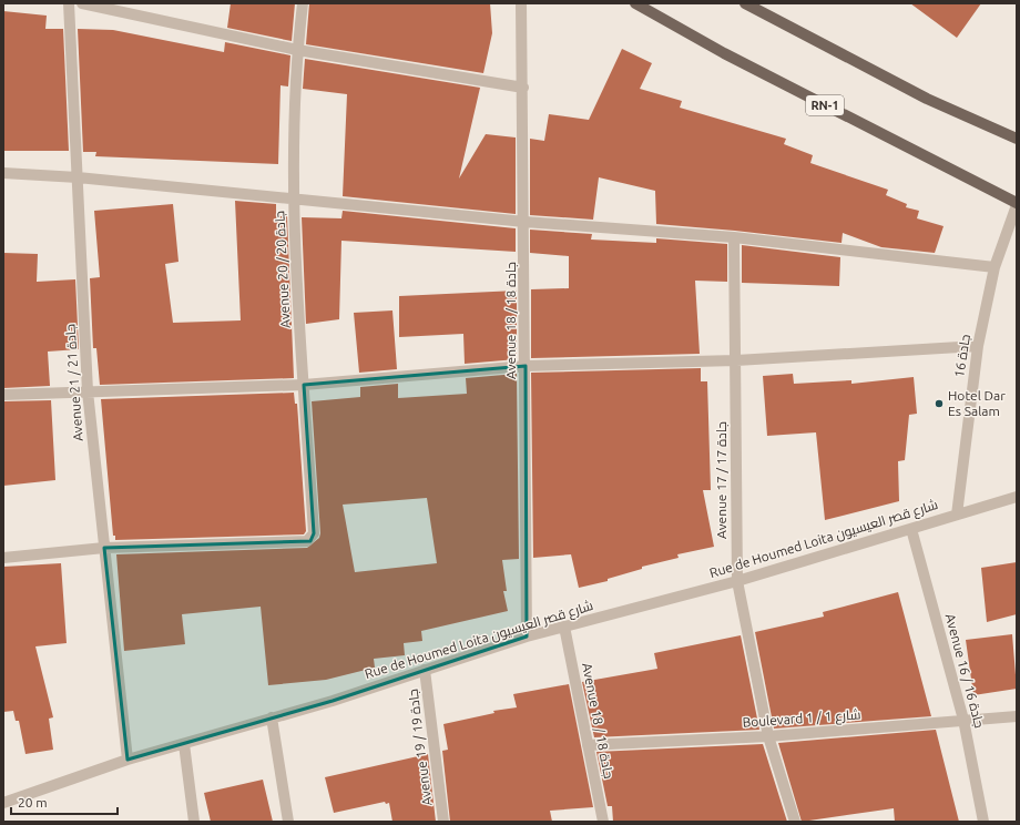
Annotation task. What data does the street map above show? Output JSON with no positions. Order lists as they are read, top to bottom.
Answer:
{
  "streets": {
    "main road": ["RN-1"],
    "street": [
      "Avenue 20 / جادة 20",
      "Avenue 18 / جادة 18",
      "جادة 16",
      "Avenue 21 / جادة 21",
      "Avenue 17 / جادة 17",
      "Rue de Houmed Loita شارع قصر العيسيون",
      "Avenue 16 / جادة 16",
      "Boulevard 1 / شارع 1",
      "Avenue 19 / جادة 19"
    ]
  },
  "crossings": [
    ["RN-1", "جادة 16"],
    ["Avenue 20 / جادة 20", "Avenue 21 / جادة 21"],
    ["Avenue 18 / جادة 18", "Rue de Houmed Loita شارع قصر العيسيون"],
    ["Avenue 18 / جادة 18", "Boulevard 1 / شارع 1"],
    ["جادة 16", "Rue de Houmed Loita شارع قصر العيسيون"],
    ["Avenue 21 / جادة 21", "Rue de Houmed Loita شارع قصر العيسيون"],
    ["Avenue 17 / جادة 17", "Rue de Houmed Loita شارع قصر العيسيون"],
    ["Avenue 17 / جادة 17", "Boulevard 1 / شارع 1"],
    ["Rue de Houmed Loita شارع قصر العيسيون", "Avenue 16 / جادة 16"],
    ["Rue de Houmed Loita شارع قصر العيسيون", "Avenue 19 / جادة 19"],
    ["Avenue 16 / جادة 16", "Boulevard 1 / شارع 1"]
  ],
  "places": ["Hotel Dar Es Salam"],
  "scale_bar": "20 m"
}
